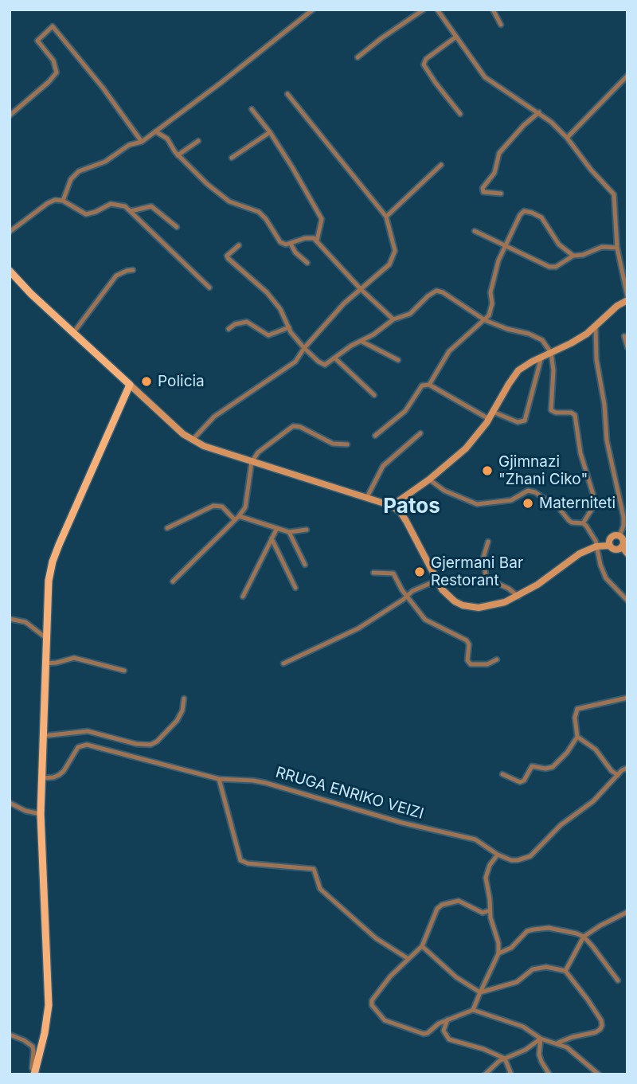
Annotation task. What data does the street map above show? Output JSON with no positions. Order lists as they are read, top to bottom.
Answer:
{
  "streets": {
    "street": ["RRUGA ENRIKO VEIZI"]
  },
  "districts": ["Patos"],
  "places": [
    "Policia",
    "Gjimnazi \"Zhani Ciko\"",
    "Materniteti",
    "Gjermani Bar Restorant"
  ]
}
